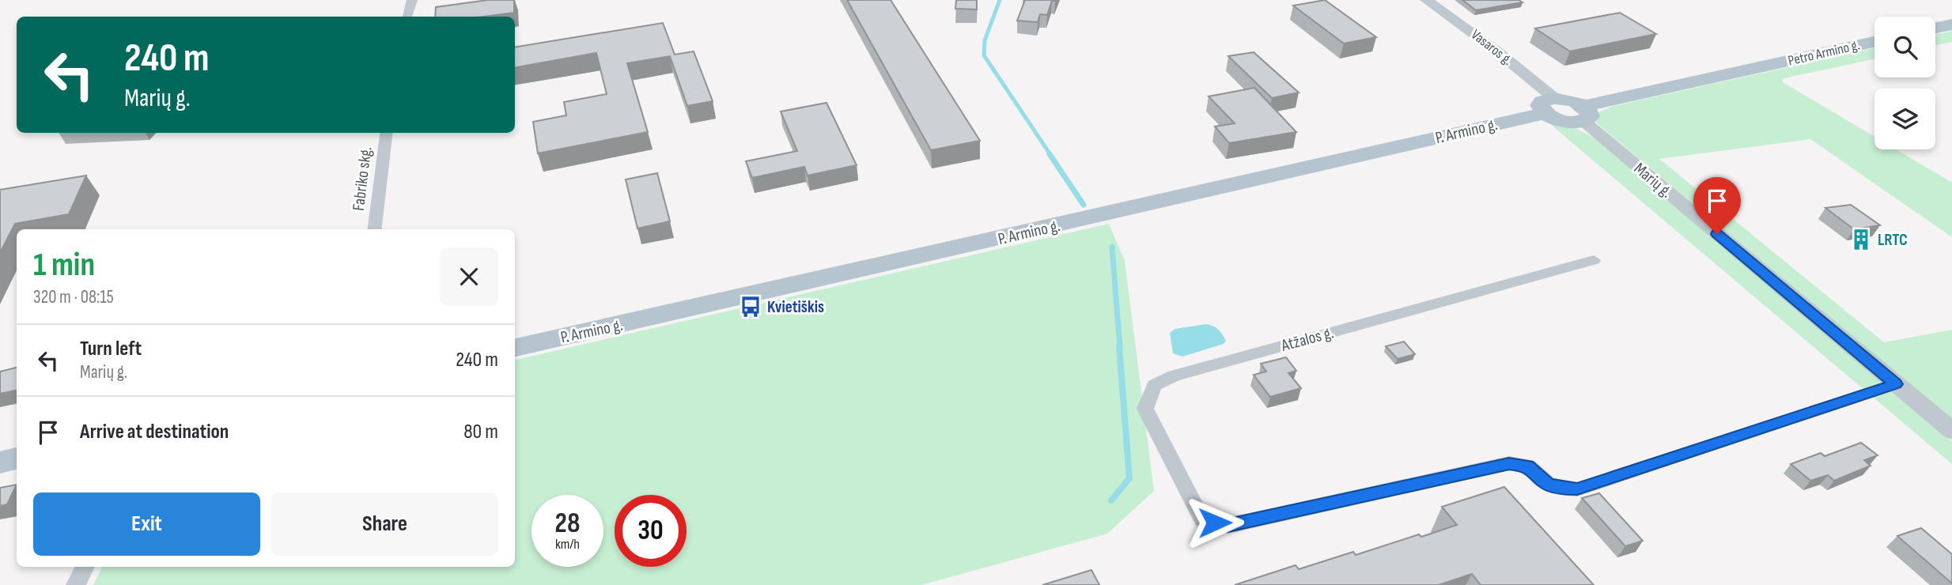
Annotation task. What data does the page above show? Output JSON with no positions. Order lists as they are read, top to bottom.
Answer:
{
  "streets": {
    "main road": ["Petro Armino g.", "P. Armino g."],
    "street": [
      "Vasaros g.",
      "Fabriko skg.",
      "Marių g.",
      "Atžalos g."
    ]
  },
  "crossings": [
    ["Vasaros g.", "P. Armino g."],
    ["Petro Armino g.", "Marių g."],
    ["Marių g.", "Atžalos g."]
  ],
  "places": {
    "building": ["LRTC"],
    "bus stop": ["Kvietiškis"]
  },
  "page": {
    "turn": ["240 m", "Marių g."],
    "heading": ["1 min", "320 m · 08:15"],
    "list": [
      {
        "name": "Turn left",
        "note": "Marių g.",
        "value": "240 m"
      },
      {
        "name": "Arrive at destination",
        "value": "80 m"
      }
    ],
    "buttons": ["Exit", "Share"],
    "speed": "28 km/h",
    "limit": "30"
  }
}
